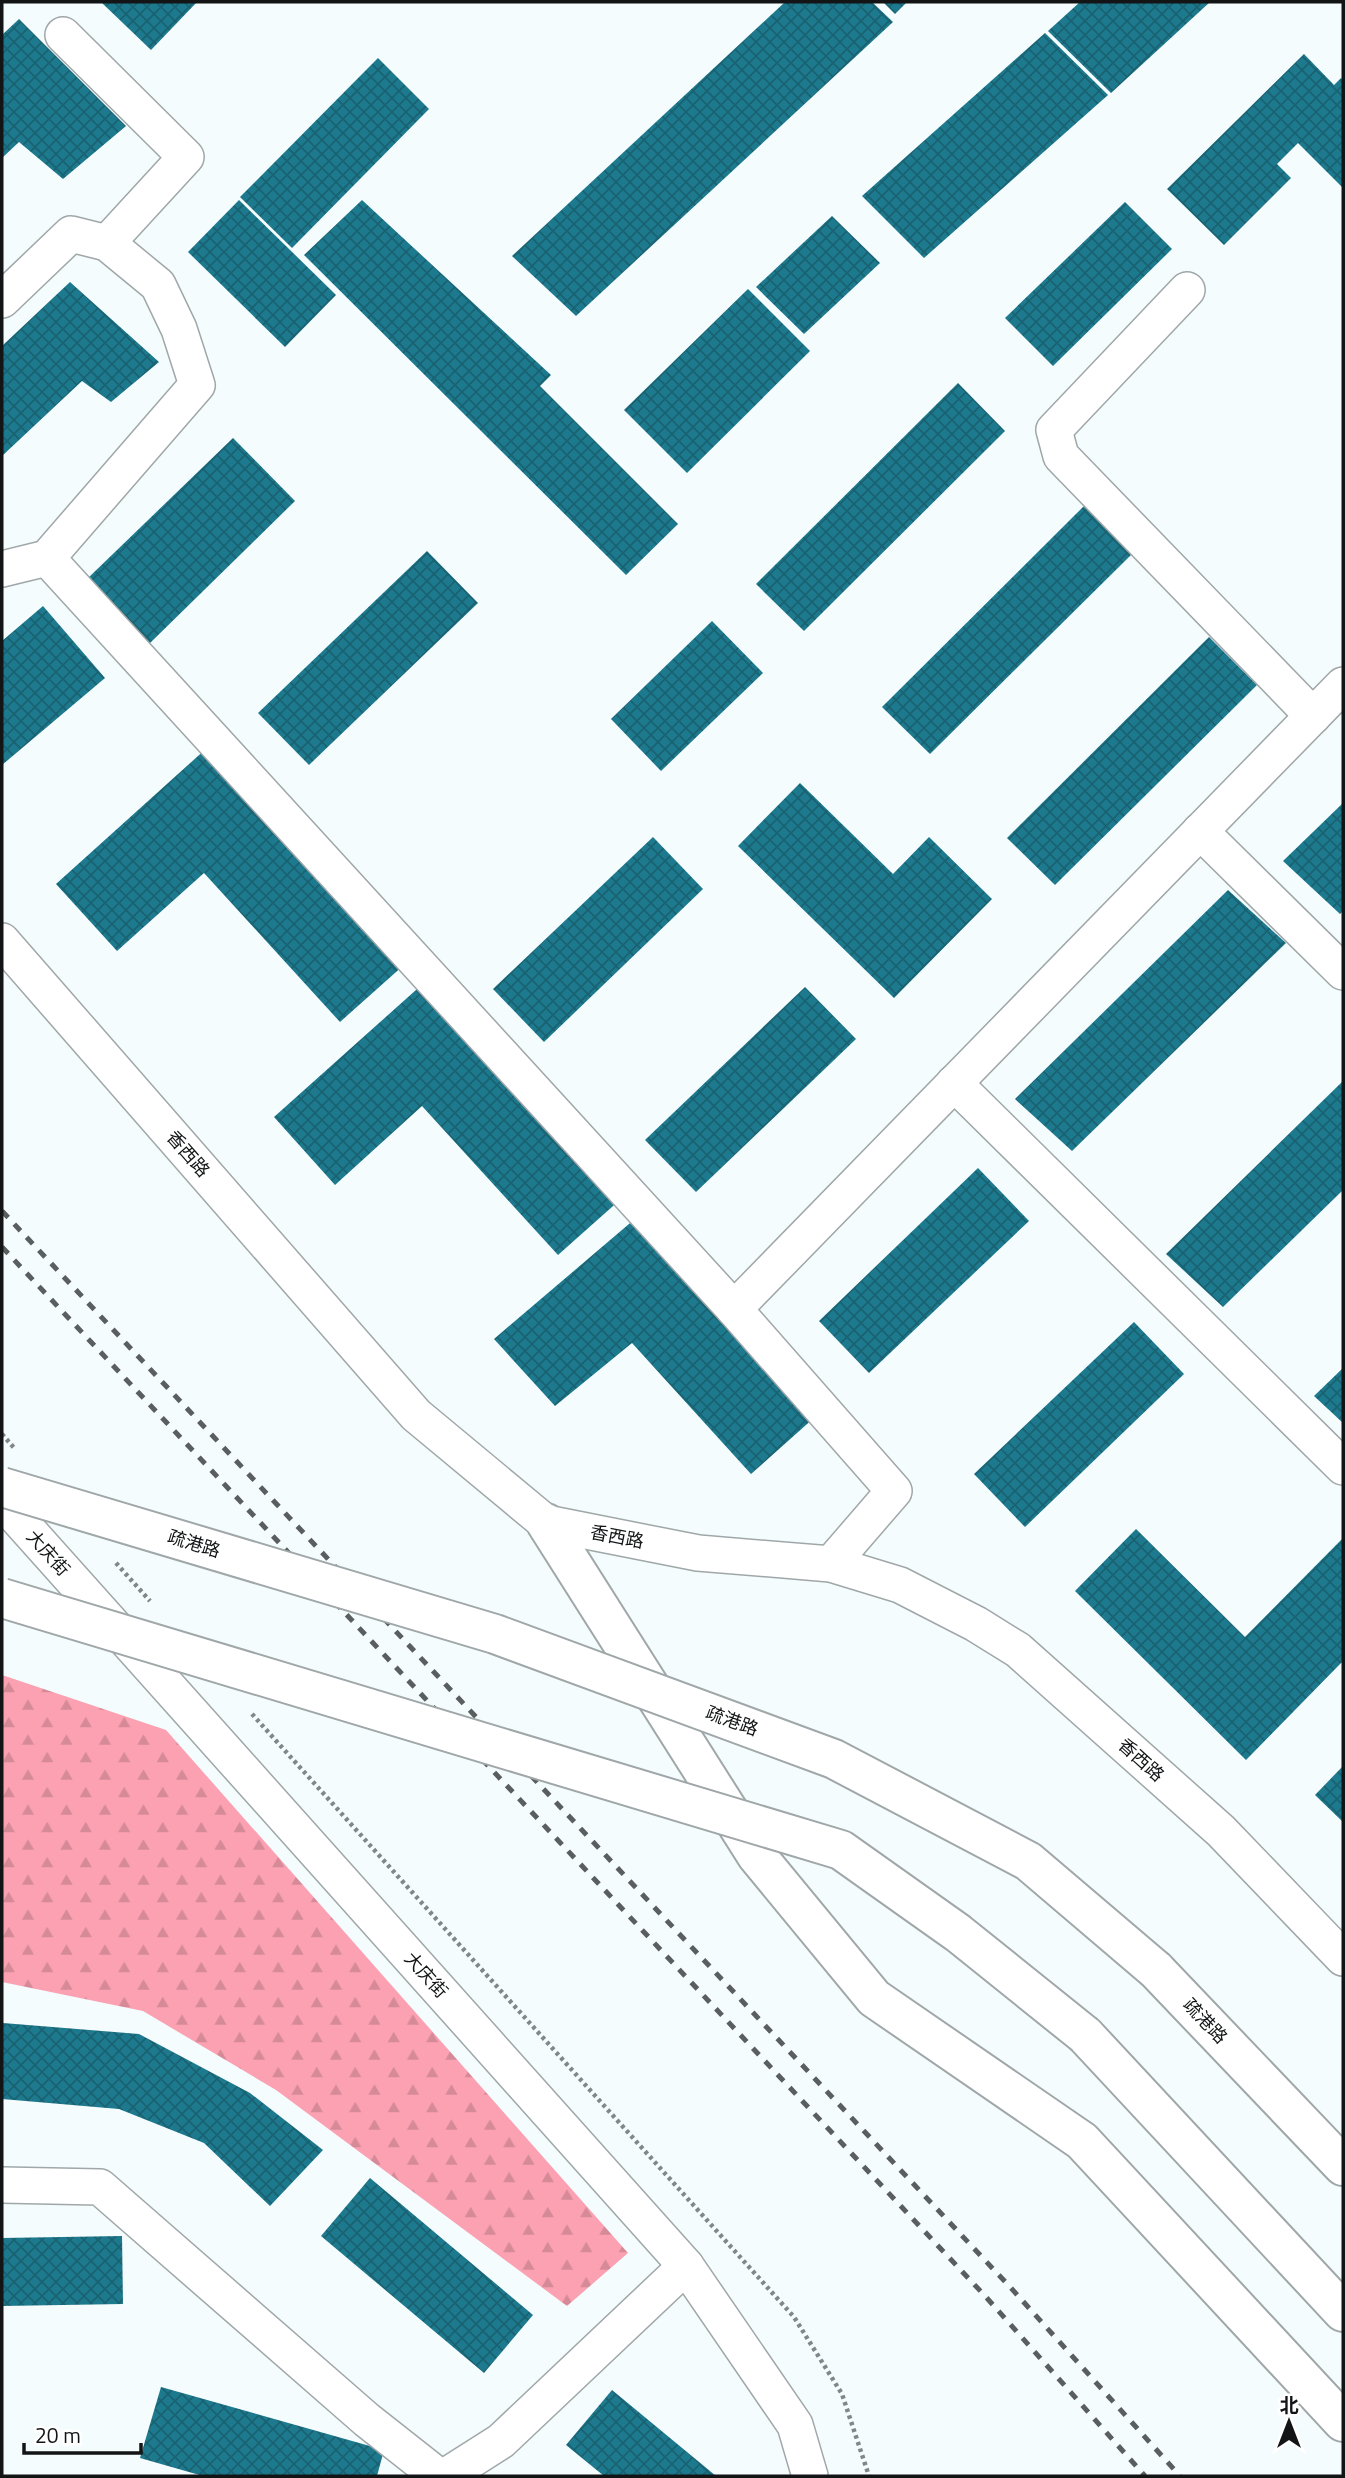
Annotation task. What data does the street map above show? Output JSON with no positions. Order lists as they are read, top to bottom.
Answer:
{
  "streets": {
    "highway": ["疏港路"],
    "street": ["香西路", "大庆街"]
  },
  "scale_bar": "20 m",
  "north": "top"
}
